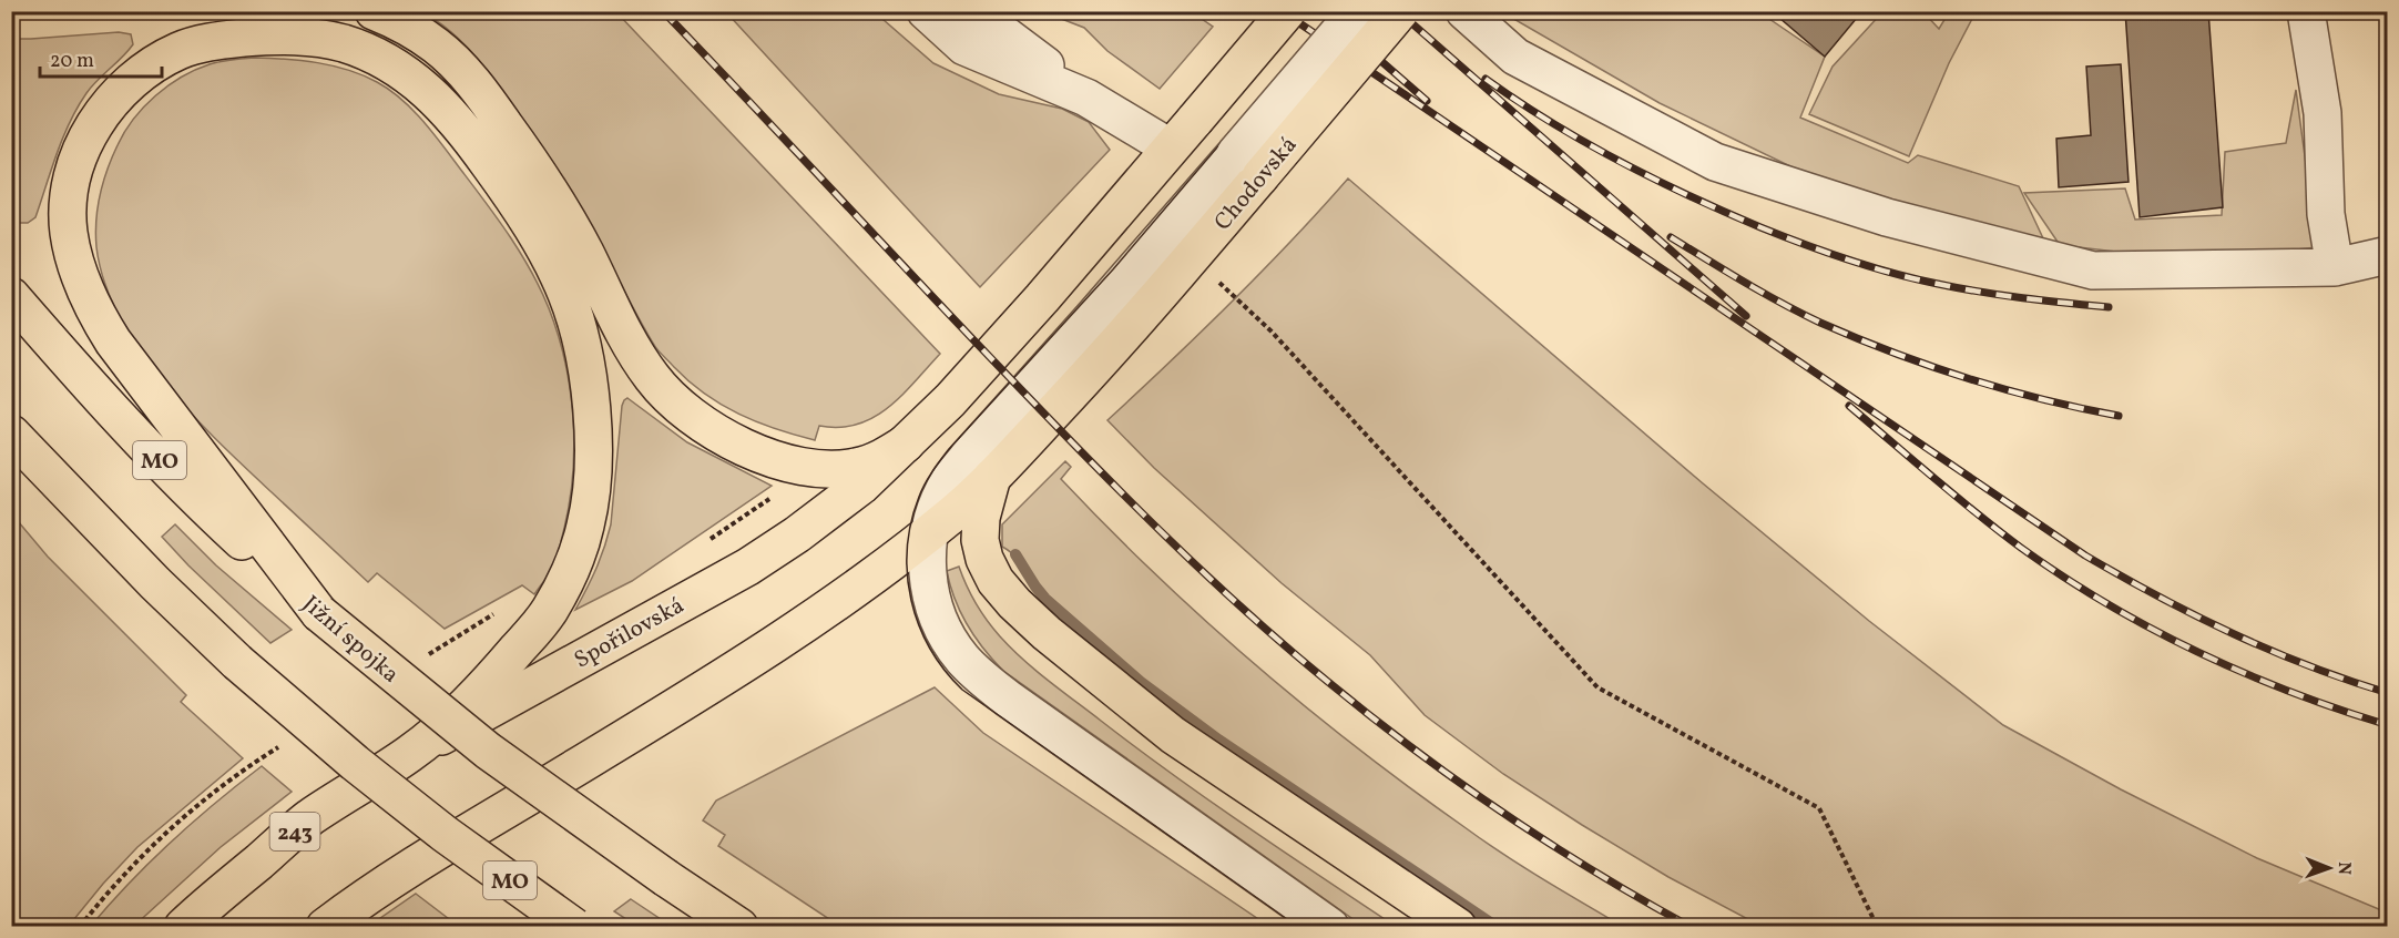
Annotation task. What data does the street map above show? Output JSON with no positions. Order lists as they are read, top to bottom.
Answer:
{
  "streets": {
    "main road": [
      "Chodovská",
      "MO",
      "Spořilovská",
      "Jižní spojka",
      "243"
    ]
  },
  "scale_bar": "20 m",
  "north": "right"
}
